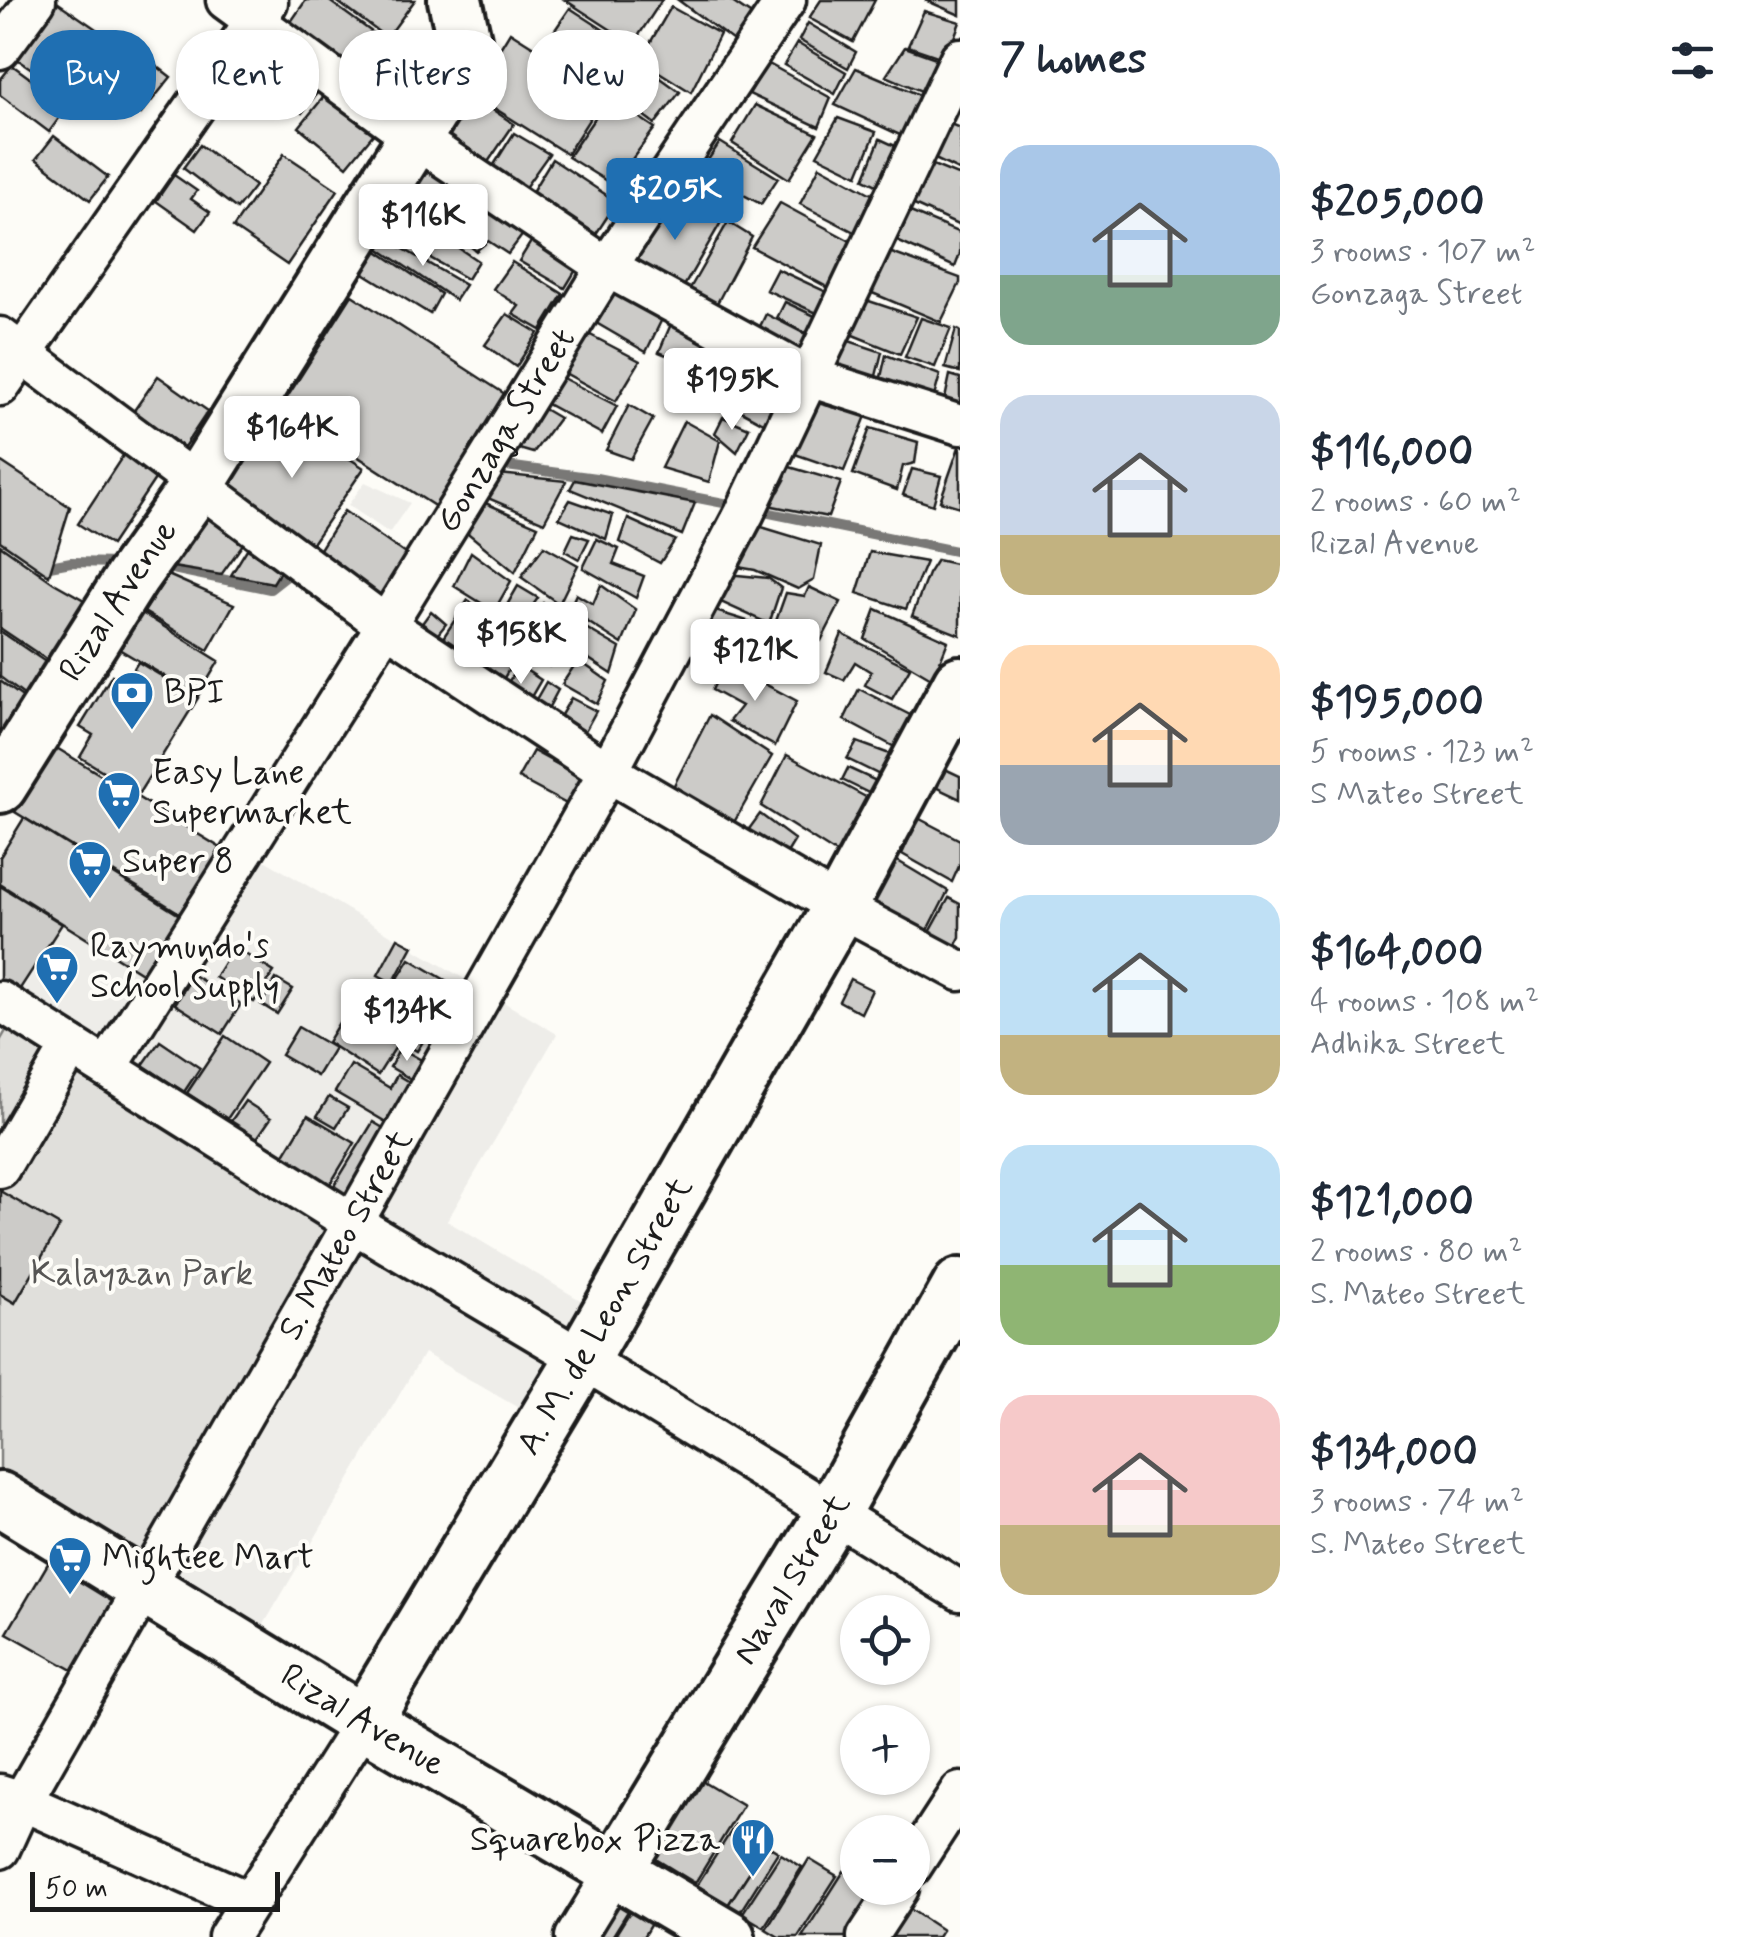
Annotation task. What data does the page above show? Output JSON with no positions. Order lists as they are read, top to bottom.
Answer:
{
  "streets": {
    "street": [
      "Gonzaga Street",
      "Rizal Avenue",
      "S. Mateo Street",
      "A. M. de Leon Street",
      "Naval Street"
    ]
  },
  "crossings": [
    ["Rizal Avenue", "S. Mateo Street"],
    ["Rizal Avenue", "A. M. de Leon Street"],
    ["Rizal Avenue", "Naval Street"]
  ],
  "parks": ["Kalayaan Park"],
  "places": {
    "bank": ["BPI"],
    "supermarket": [
      "Easy Lane Supermarket",
      "Super 8",
      "Raymundo's School Supply",
      "Mightee Mart"
    ],
    "restaurant": ["Squarebox Pizza"]
  },
  "scale_bar": "50 m",
  "page": {
    "heading": "7 homes",
    "chip": [
      "Buy",
      "Rent",
      "Filters",
      "New"
    ],
    "list": [
      {
        "name": "$205,000",
        "note": "3 rooms · 107 m² · Gonzaga Street"
      },
      {
        "name": "$116,000",
        "note": "2 rooms · 60 m² · Rizal Avenue"
      },
      {
        "name": "$195,000",
        "note": "5 rooms · 123 m² · S Mateo Street"
      },
      {
        "name": "$164,000",
        "note": "4 rooms · 108 m² · Adhika Street"
      },
      {
        "name": "$121,000",
        "note": "2 rooms · 80 m² · S. Mateo Street"
      },
      {
        "name": "$134,000",
        "note": "3 rooms · 74 m² · S. Mateo Street"
      }
    ],
    "price": [
      "$205K",
      "$116K",
      "$195K",
      "$164K",
      "$158K",
      "$121K",
      "$134K"
    ],
    "map_buttons": ["+", "−"],
    "scale": "50 m"
  }
}
